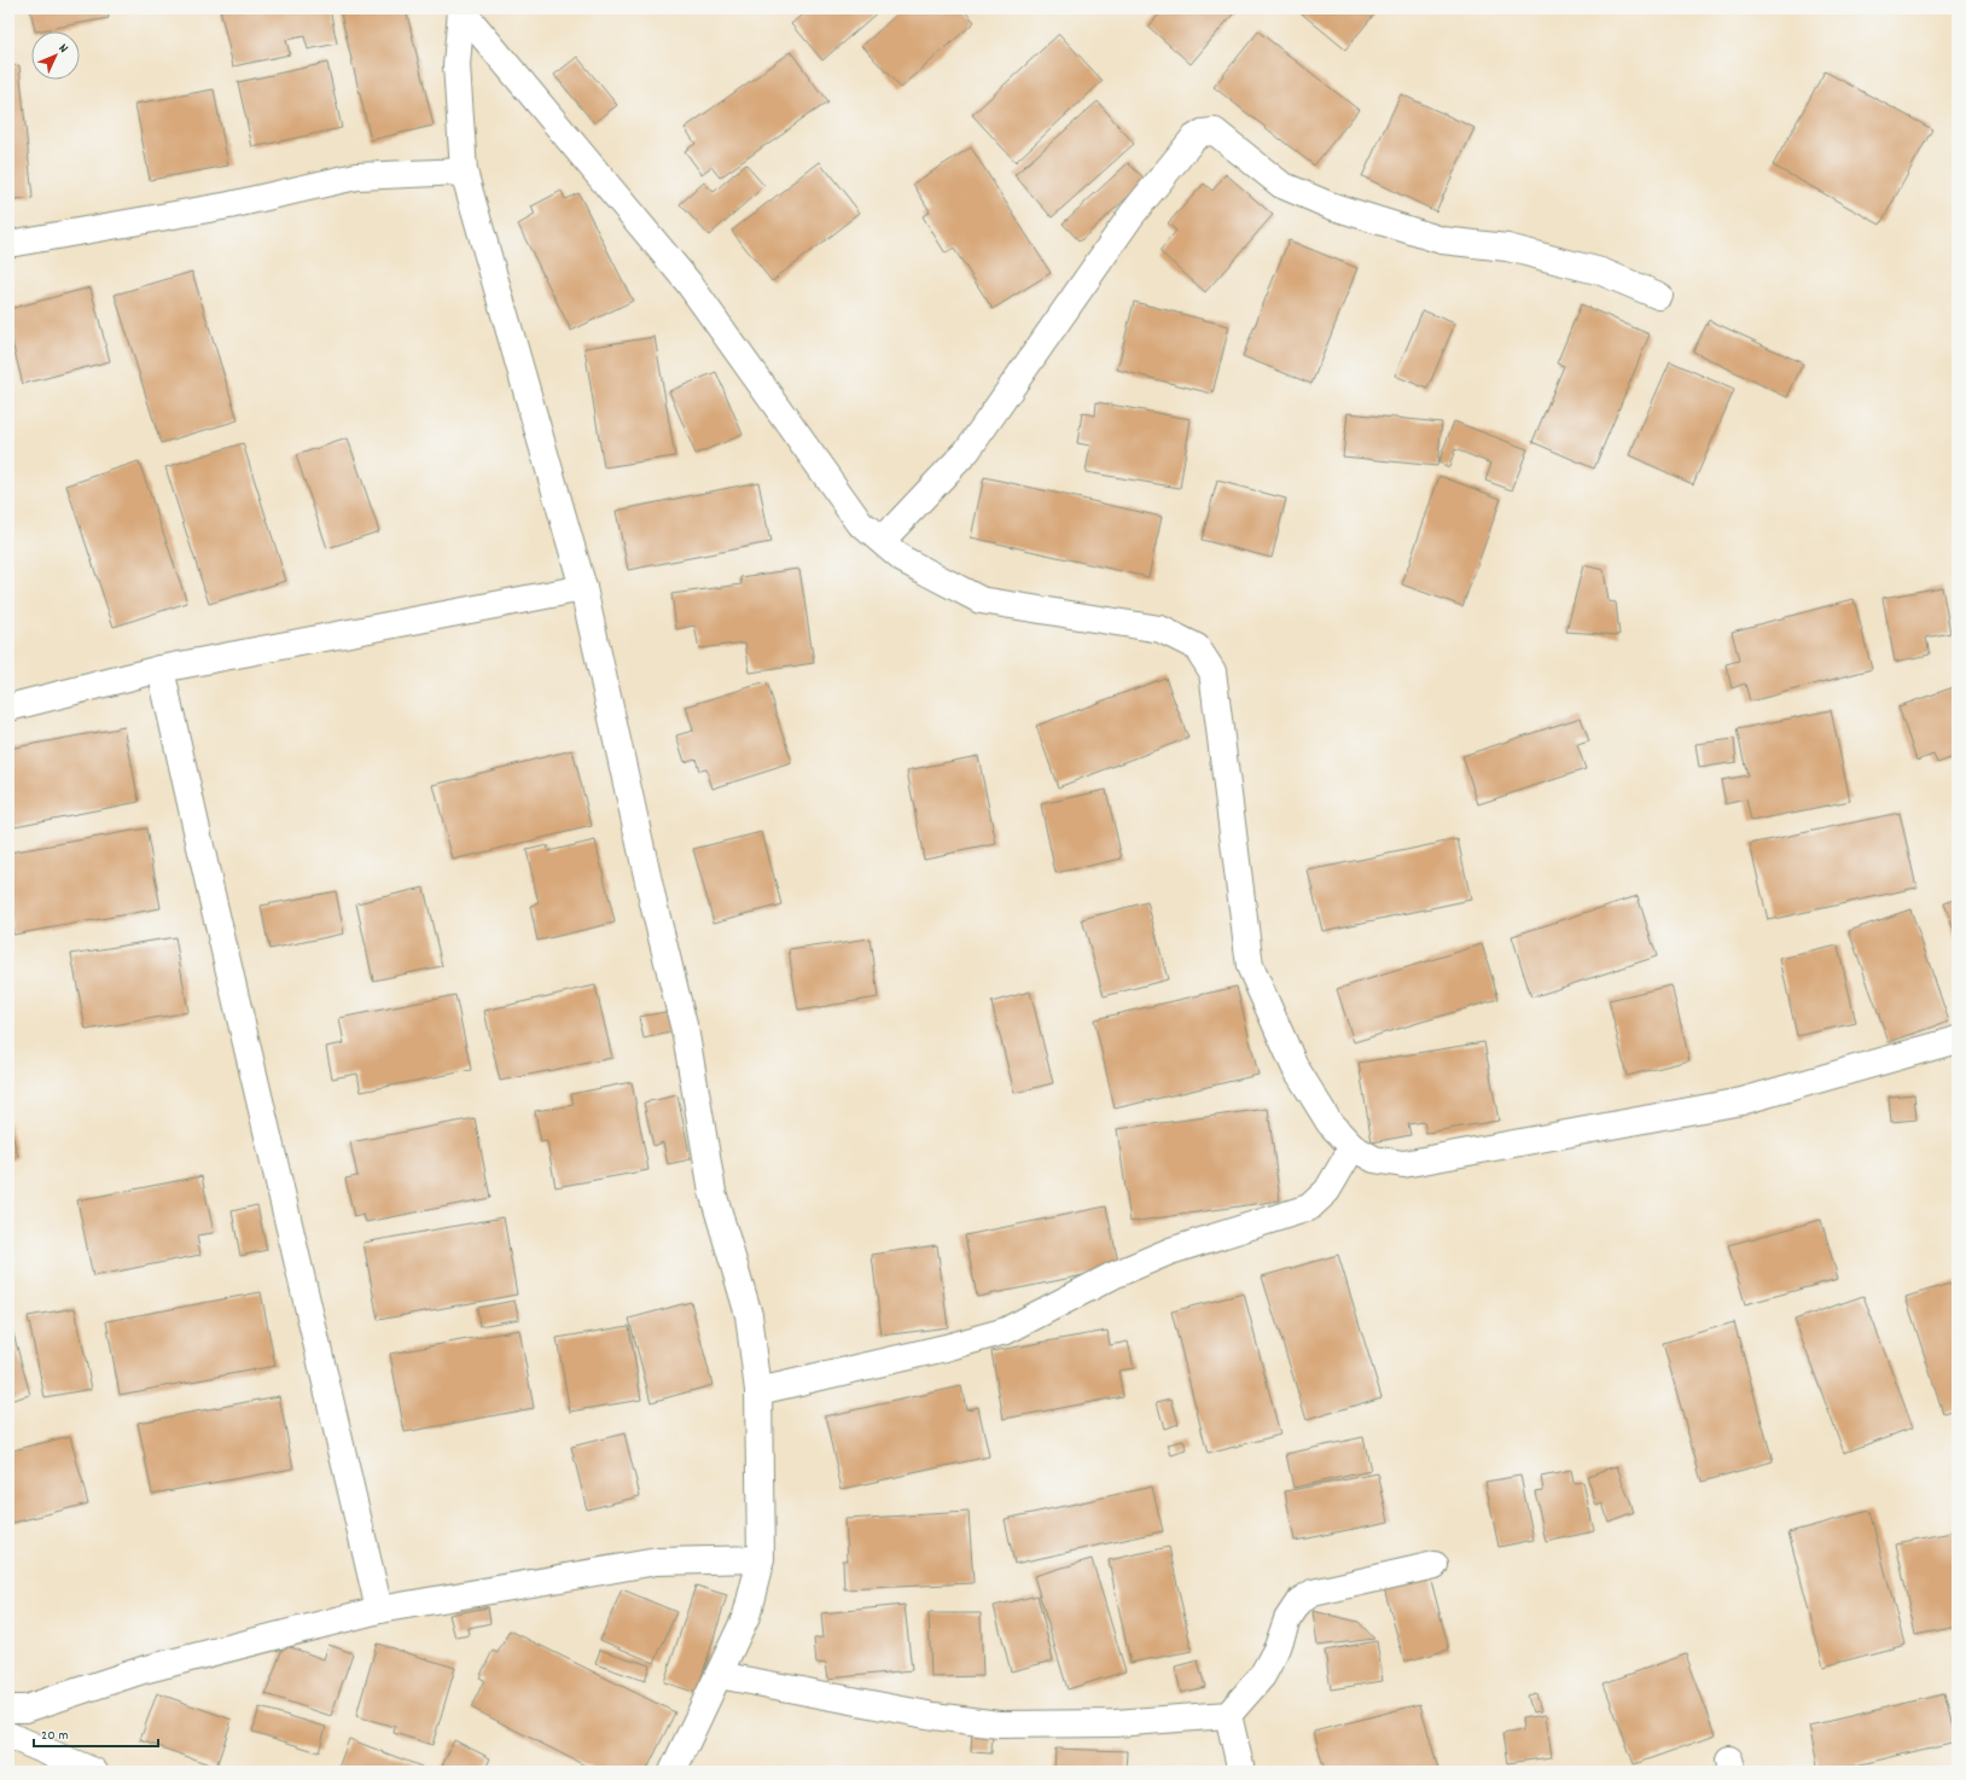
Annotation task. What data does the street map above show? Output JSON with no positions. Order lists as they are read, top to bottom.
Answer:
{
  "scale_bar": "20 m",
  "north": "top right"
}
